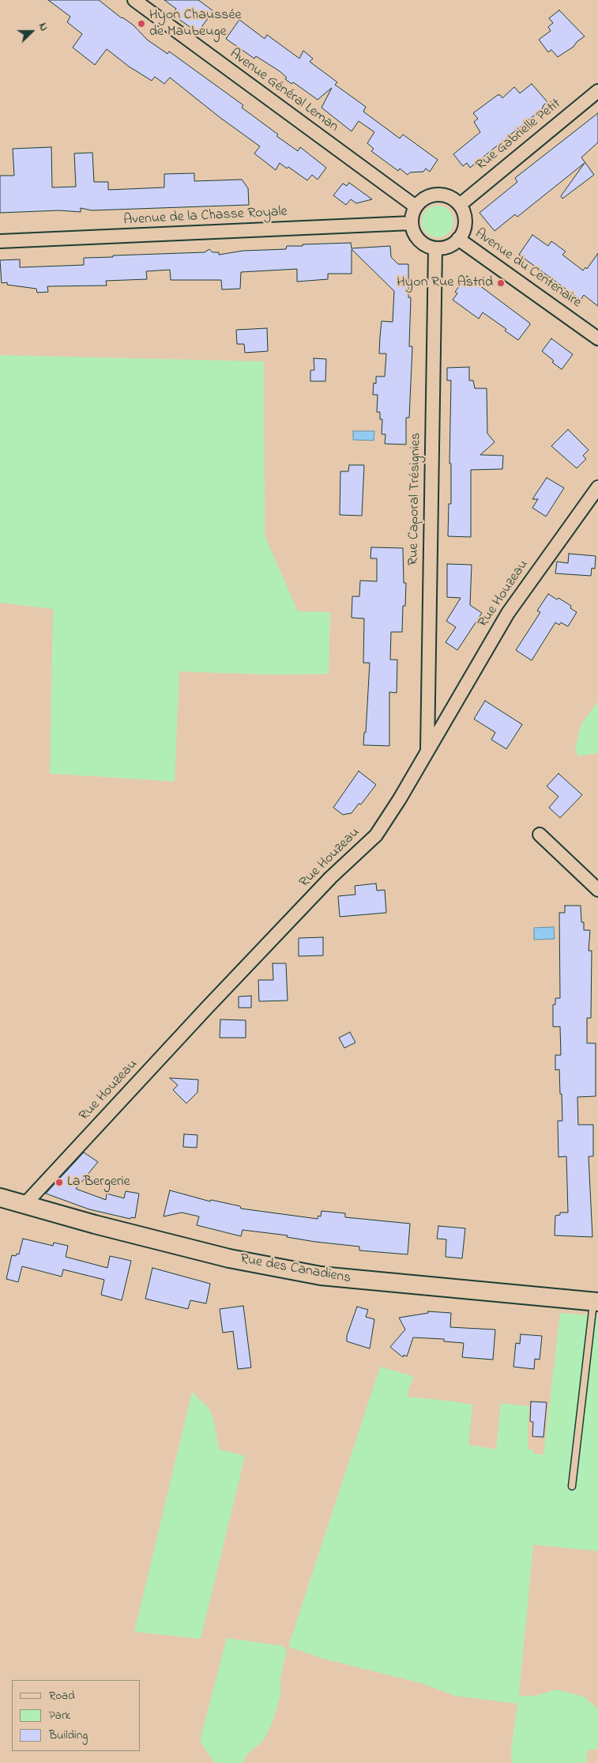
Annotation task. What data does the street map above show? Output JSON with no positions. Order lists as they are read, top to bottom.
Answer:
{
  "streets": {
    "street": [
      "Avenue Général Leman",
      "Rue Gabrielle Petit",
      "Avenue de la Chasse Royale",
      "Avenue du Centenaire",
      "Rue Caporal Trésignies",
      "Rue Houzeau",
      "Rue des Canadiens"
    ]
  },
  "crossings": [
    ["Avenue Général Leman", "Rue Gabrielle Petit"],
    ["Avenue Général Leman", "Avenue de la Chasse Royale"],
    ["Avenue Général Leman", "Avenue du Centenaire"],
    ["Avenue Général Leman", "Rue Caporal Trésignies"],
    ["Rue Gabrielle Petit", "Avenue de la Chasse Royale"],
    ["Rue Gabrielle Petit", "Avenue du Centenaire"],
    ["Rue Gabrielle Petit", "Rue Caporal Trésignies"],
    ["Avenue de la Chasse Royale", "Avenue du Centenaire"],
    ["Avenue de la Chasse Royale", "Rue Caporal Trésignies"],
    ["Avenue du Centenaire", "Rue Caporal Trésignies"],
    ["Rue Caporal Trésignies", "Rue Houzeau"],
    ["Rue Houzeau", "Rue des Canadiens"]
  ],
  "places": ["Hyon Chaussée de Maubeuge", "Hyon Rue Astrid", "La Bergerie"],
  "legend": ["Road", "Park", "Building"],
  "north": "right"
}
